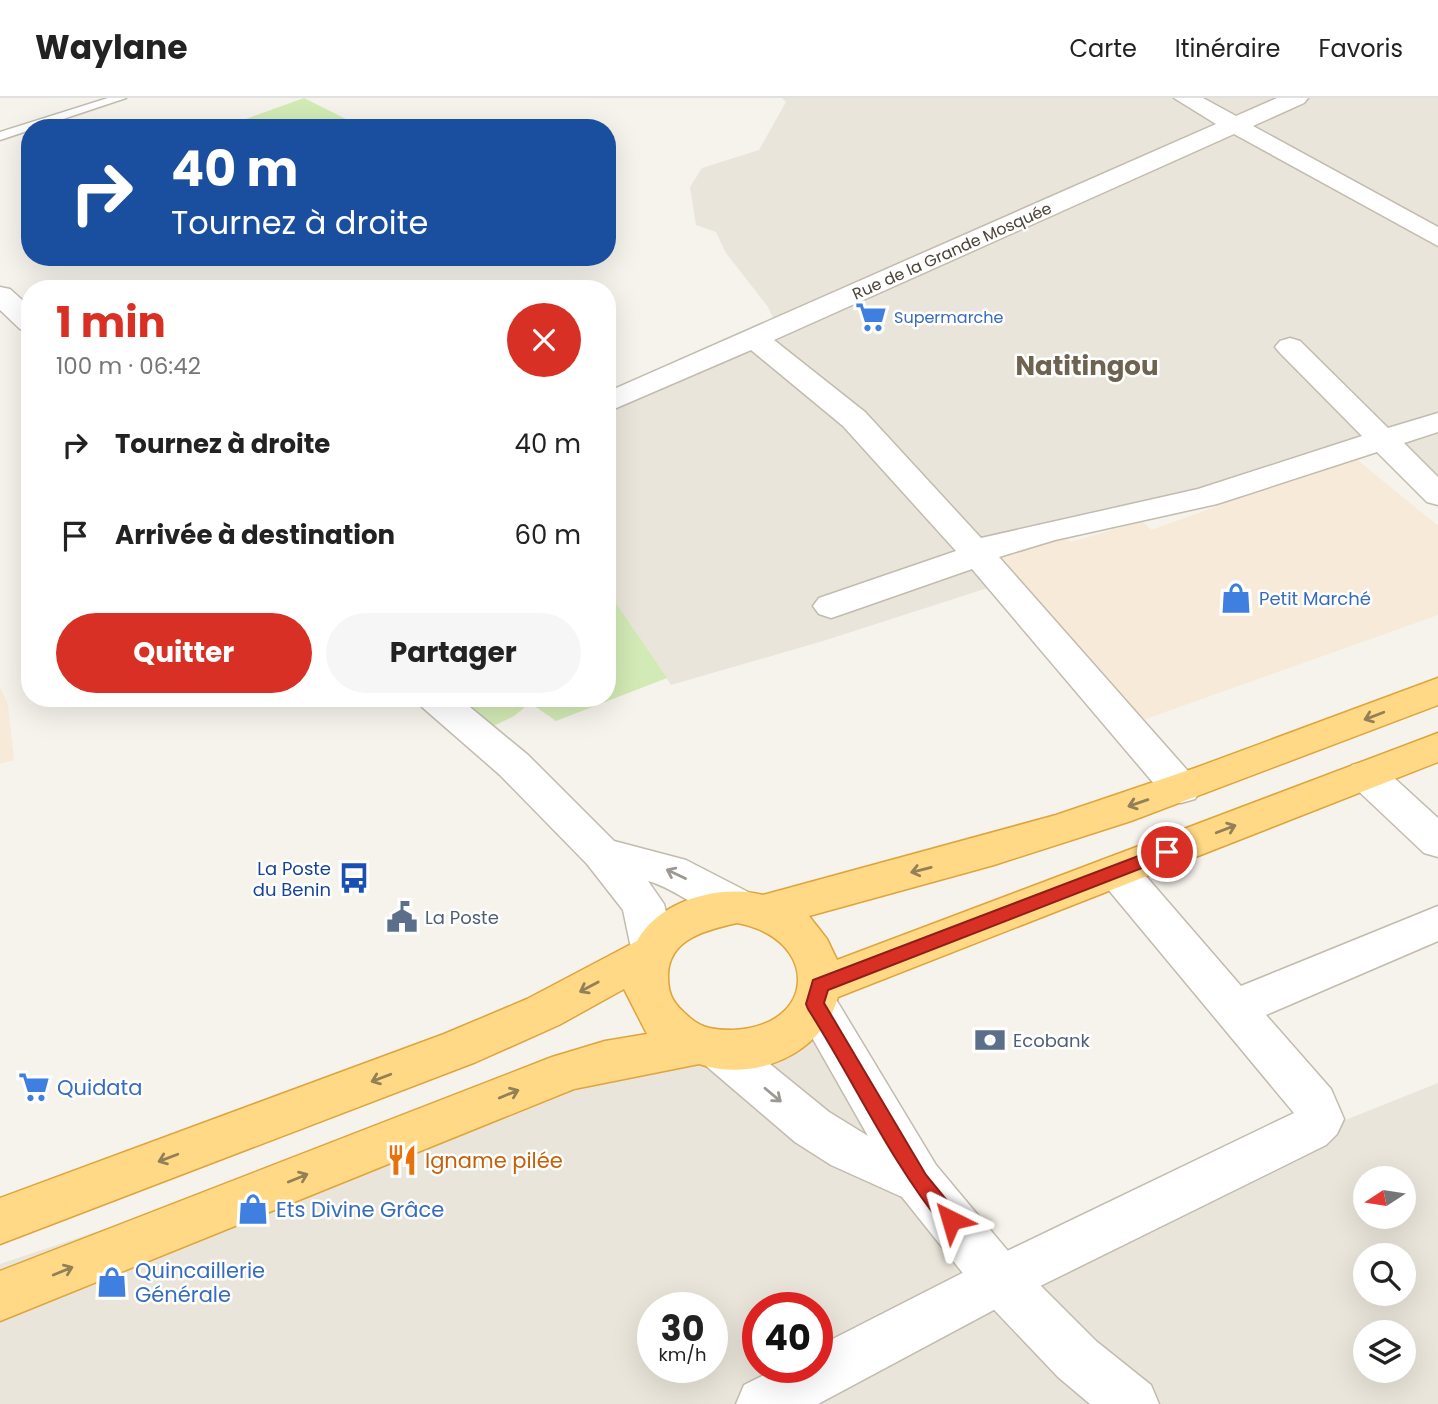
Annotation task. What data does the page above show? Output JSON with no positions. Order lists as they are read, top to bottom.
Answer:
{
  "streets": {
    "street": ["Rue de la Grande Mosquée"]
  },
  "districts": ["Natitingou"],
  "places": {
    "supermarket": ["Supermarche", "Quidata"],
    "shop": ["Petit Marché", "Ets Divine Grâce", "Quincaillerie Générale"],
    "bus stop": ["La Poste du Benin"],
    "public building": ["La Poste"],
    "bank": ["Ecobank"],
    "restaurant": ["Igname pilée"]
  },
  "north": "left",
  "page": {
    "header": "Waylane",
    "nav": ["Carte", "Itinéraire", "Favoris"],
    "turn": ["40 m", "Tournez à droite"],
    "heading": ["1 min", "100 m · 06:42"],
    "list": [
      {
        "name": "Tournez à droite",
        "value": "40 m"
      },
      {
        "name": "Arrivée à destination",
        "value": "60 m"
      }
    ],
    "buttons": ["Quitter", "Partager"],
    "speed": "30 km/h",
    "limit": "40"
  }
}
